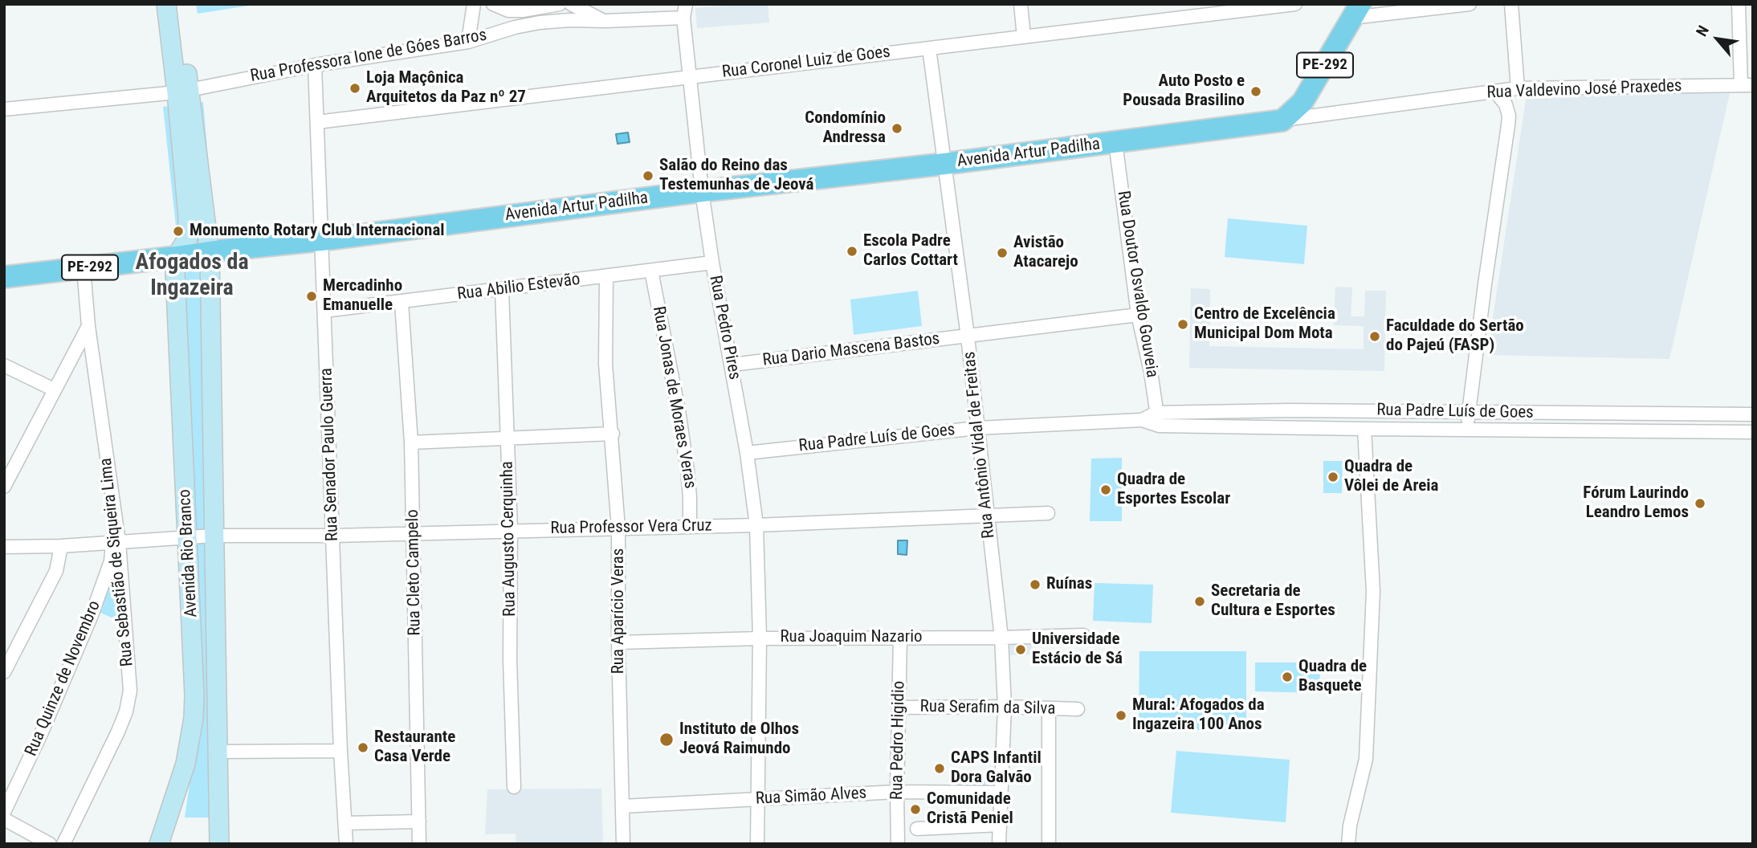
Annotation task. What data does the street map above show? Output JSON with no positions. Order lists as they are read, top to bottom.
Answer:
{
  "streets": {
    "main road": ["PE-292", "Avenida Artur Padilha"],
    "street": [
      "Rua Professora Ione de Góes Barros",
      "Rua Coronel Luiz de Goes",
      "Rua Valdevino José Praxedes",
      "Rua Doutor Osvaldo Gouveia",
      "Rua Abilio Estevão",
      "Rua Pedro Pires",
      "Rua Dario Mascena Bastos",
      "Rua Jonas de Moraes Veras",
      "Rua Padre Luís de Goes",
      "Rua Antônio Vidal de Freitas",
      "Rua Senador Paulo Guerra",
      "Rua Professor Vera Cruz",
      "Rua Augusto Cerquinha",
      "Avenida Rio Branco",
      "Rua Sebastião de Siqueira Lima",
      "Rua Cleto Campelo",
      "Rua Aparício Veras",
      "Rua Joaquim Nazario",
      "Rua Quinze de Novembro",
      "Rua Serafim da Silva",
      "Rua Pedro Higidio",
      "Rua Simão Alves"
    ]
  },
  "crossings": [
    ["Rua Professora Ione de Góes Barros", "Rua Pedro Pires"],
    ["Rua Professora Ione de Góes Barros", "Rua Senador Paulo Guerra"],
    ["Rua Professora Ione de Góes Barros", "Avenida Rio Branco"],
    ["Rua Coronel Luiz de Goes", "Rua Pedro Pires"],
    ["Rua Coronel Luiz de Goes", "Rua Antônio Vidal de Freitas"],
    ["Rua Coronel Luiz de Goes", "Rua Senador Paulo Guerra"],
    ["PE-292", "Rua Valdevino José Praxedes"],
    ["PE-292", "Avenida Artur Padilha"],
    ["Rua Valdevino José Praxedes", "Avenida Artur Padilha"],
    ["Avenida Artur Padilha", "Rua Doutor Osvaldo Gouveia"],
    ["Avenida Artur Padilha", "Rua Pedro Pires"],
    ["Avenida Artur Padilha", "Rua Antônio Vidal de Freitas"],
    ["Avenida Artur Padilha", "Rua Senador Paulo Guerra"],
    ["Avenida Artur Padilha", "Avenida Rio Branco"],
    ["Avenida Artur Padilha", "Rua Sebastião de Siqueira Lima"],
    ["Rua Doutor Osvaldo Gouveia", "Rua Dario Mascena Bastos"],
    ["Rua Doutor Osvaldo Gouveia", "Rua Padre Luís de Goes"],
    ["Rua Abilio Estevão", "Rua Pedro Pires"],
    ["Rua Abilio Estevão", "Rua Jonas de Moraes Veras"],
    ["Rua Abilio Estevão", "Rua Senador Paulo Guerra"],
    ["Rua Abilio Estevão", "Rua Augusto Cerquinha"],
    ["Rua Abilio Estevão", "Rua Cleto Campelo"],
    ["Rua Abilio Estevão", "Rua Aparício Veras"],
    ["Rua Pedro Pires", "Rua Dario Mascena Bastos"],
    ["Rua Pedro Pires", "Rua Padre Luís de Goes"],
    ["Rua Pedro Pires", "Rua Professor Vera Cruz"],
    ["Rua Pedro Pires", "Rua Joaquim Nazario"],
    ["Rua Pedro Pires", "Rua Simão Alves"],
    ["Rua Dario Mascena Bastos", "Rua Antônio Vidal de Freitas"],
    ["Rua Jonas de Moraes Veras", "Rua Professor Vera Cruz"],
    ["Rua Padre Luís de Goes", "Rua Antônio Vidal de Freitas"],
    ["Rua Antônio Vidal de Freitas", "Rua Professor Vera Cruz"],
    ["Rua Antônio Vidal de Freitas", "Rua Joaquim Nazario"],
    ["Rua Antônio Vidal de Freitas", "Rua Serafim da Silva"],
    ["Rua Antônio Vidal de Freitas", "Rua Simão Alves"],
    ["Rua Senador Paulo Guerra", "Rua Professor Vera Cruz"],
    ["Rua Professor Vera Cruz", "Rua Augusto Cerquinha"],
    ["Rua Professor Vera Cruz", "Avenida Rio Branco"],
    ["Rua Professor Vera Cruz", "Rua Sebastião de Siqueira Lima"],
    ["Rua Professor Vera Cruz", "Rua Cleto Campelo"],
    ["Rua Professor Vera Cruz", "Rua Aparício Veras"],
    ["Rua Professor Vera Cruz", "Rua Quinze de Novembro"],
    ["Rua Sebastião de Siqueira Lima", "Rua Quinze de Novembro"],
    ["Rua Aparício Veras", "Rua Joaquim Nazario"],
    ["Rua Aparício Veras", "Rua Simão Alves"],
    ["Rua Joaquim Nazario", "Rua Pedro Higidio"],
    ["Rua Serafim da Silva", "Rua Pedro Higidio"],
    ["Rua Pedro Higidio", "Rua Simão Alves"]
  ],
  "districts": ["Afogados da Ingazeira"],
  "places": [
    "Loja Maçônica Arquitetos da Paz nº 27",
    "Auto Posto e Pousada Brasilino",
    "Condomínio Andressa",
    "Salão do Reino das Testemunhas de Jeová",
    "Monumento Rotary Club Internacional",
    "Escola Padre Carlos Cottart",
    "Avistão Atacarejo",
    "Mercadinho Emanuelle",
    "Centro de Excelência Municipal Dom Mota",
    "Faculdade do Sertão do Pajeú (FASP)",
    "Quadra de Vôlei de Areia",
    "Quadra de Esportes Escolar",
    "Fórum Laurindo Leandro Lemos",
    "Ruínas",
    "Secretaria de Cultura e Esportes",
    "Universidade Estácio de Sá",
    "Quadra de Basquete",
    "Mural: Afogados da Ingazeira 100 Anos",
    "Instituto de Olhos Jeová Raimundo",
    "Restaurante Casa Verde",
    "CAPS Infantil Dora Galvão",
    "Comunidade Cristã Peniel"
  ],
  "north": "top left"
}
